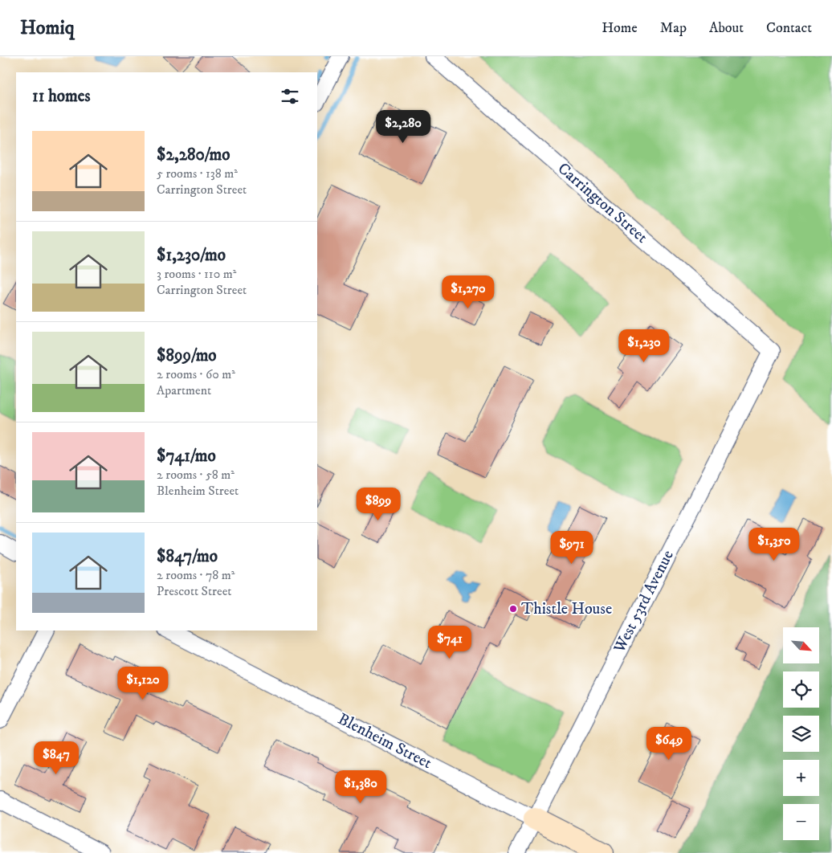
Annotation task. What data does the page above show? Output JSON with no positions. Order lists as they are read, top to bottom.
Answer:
{
  "streets": {
    "street": ["Carrington Street", "West 53rd Avenue", "Blenheim Street"]
  },
  "crossings": [
    ["Carrington Street", "West 53rd Avenue"],
    ["West 53rd Avenue", "Blenheim Street"]
  ],
  "places": ["Thistle House"],
  "north": "bottom right",
  "page": {
    "header": "Homiq",
    "nav": [
      "Home",
      "Map",
      "About",
      "Contact"
    ],
    "heading": "11 homes",
    "price": [
      "$2,280",
      "$1,270",
      "$1,230",
      "$899",
      "$1,350",
      "$971",
      "$741",
      "$1,120",
      "$649",
      "$847",
      "$1,380"
    ],
    "list": [
      {
        "name": "$2,280/mo",
        "note": "5 rooms · 138 m² · Carrington Street"
      },
      {
        "name": "$1,230/mo",
        "note": "3 rooms · 110 m² · Carrington Street"
      },
      {
        "name": "$899/mo",
        "note": "2 rooms · 60 m² · Apartment"
      },
      {
        "name": "$741/mo",
        "note": "2 rooms · 58 m² · Blenheim Street"
      },
      {
        "name": "$847/mo",
        "note": "2 rooms · 78 m² · Prescott Street"
      }
    ],
    "map_buttons": ["+", "−"]
  }
}
